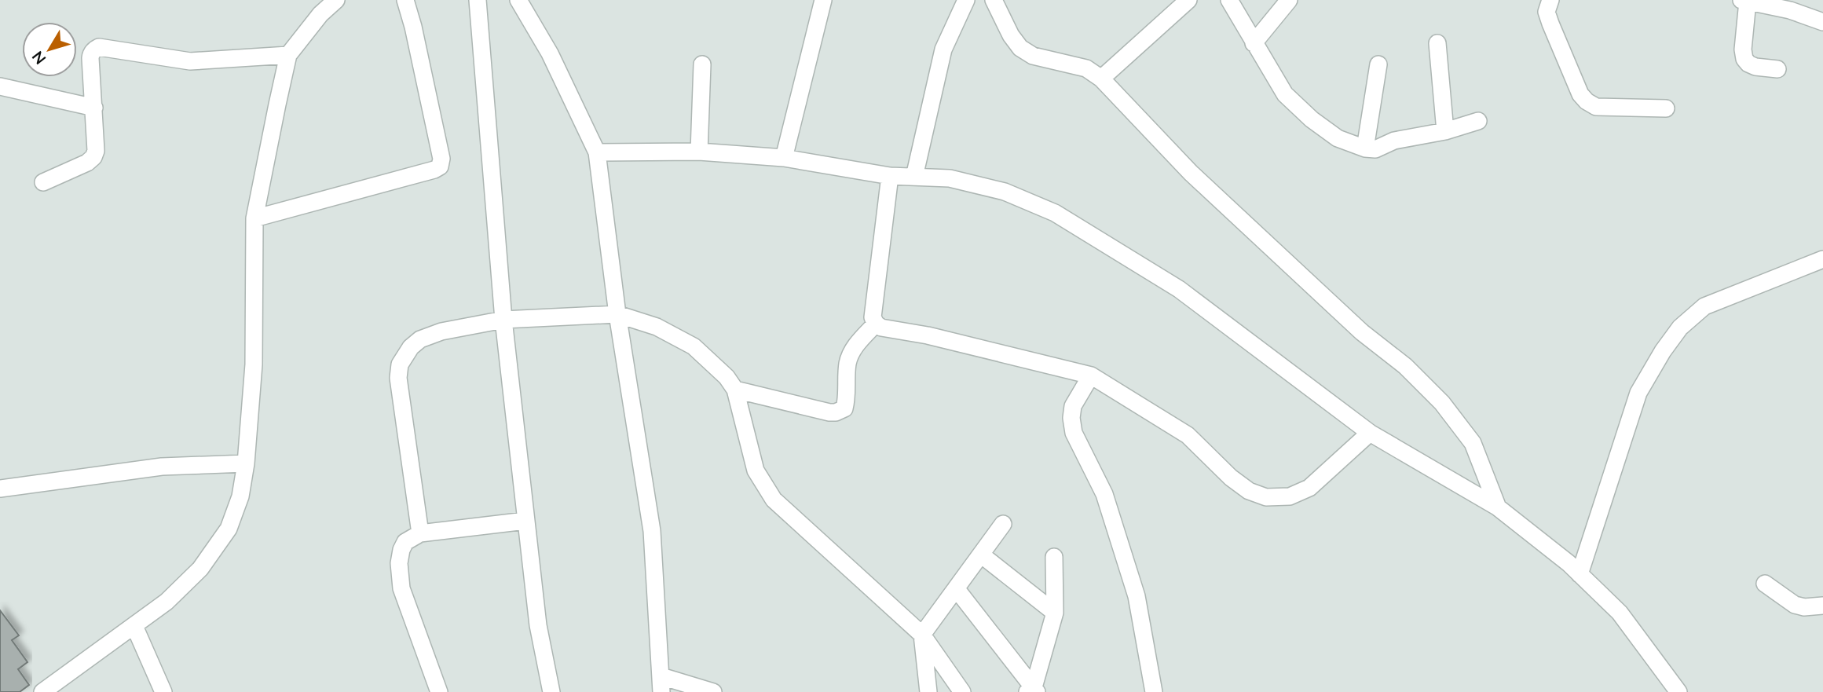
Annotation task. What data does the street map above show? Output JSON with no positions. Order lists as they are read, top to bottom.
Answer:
{
  "north": "bottom left"
}
